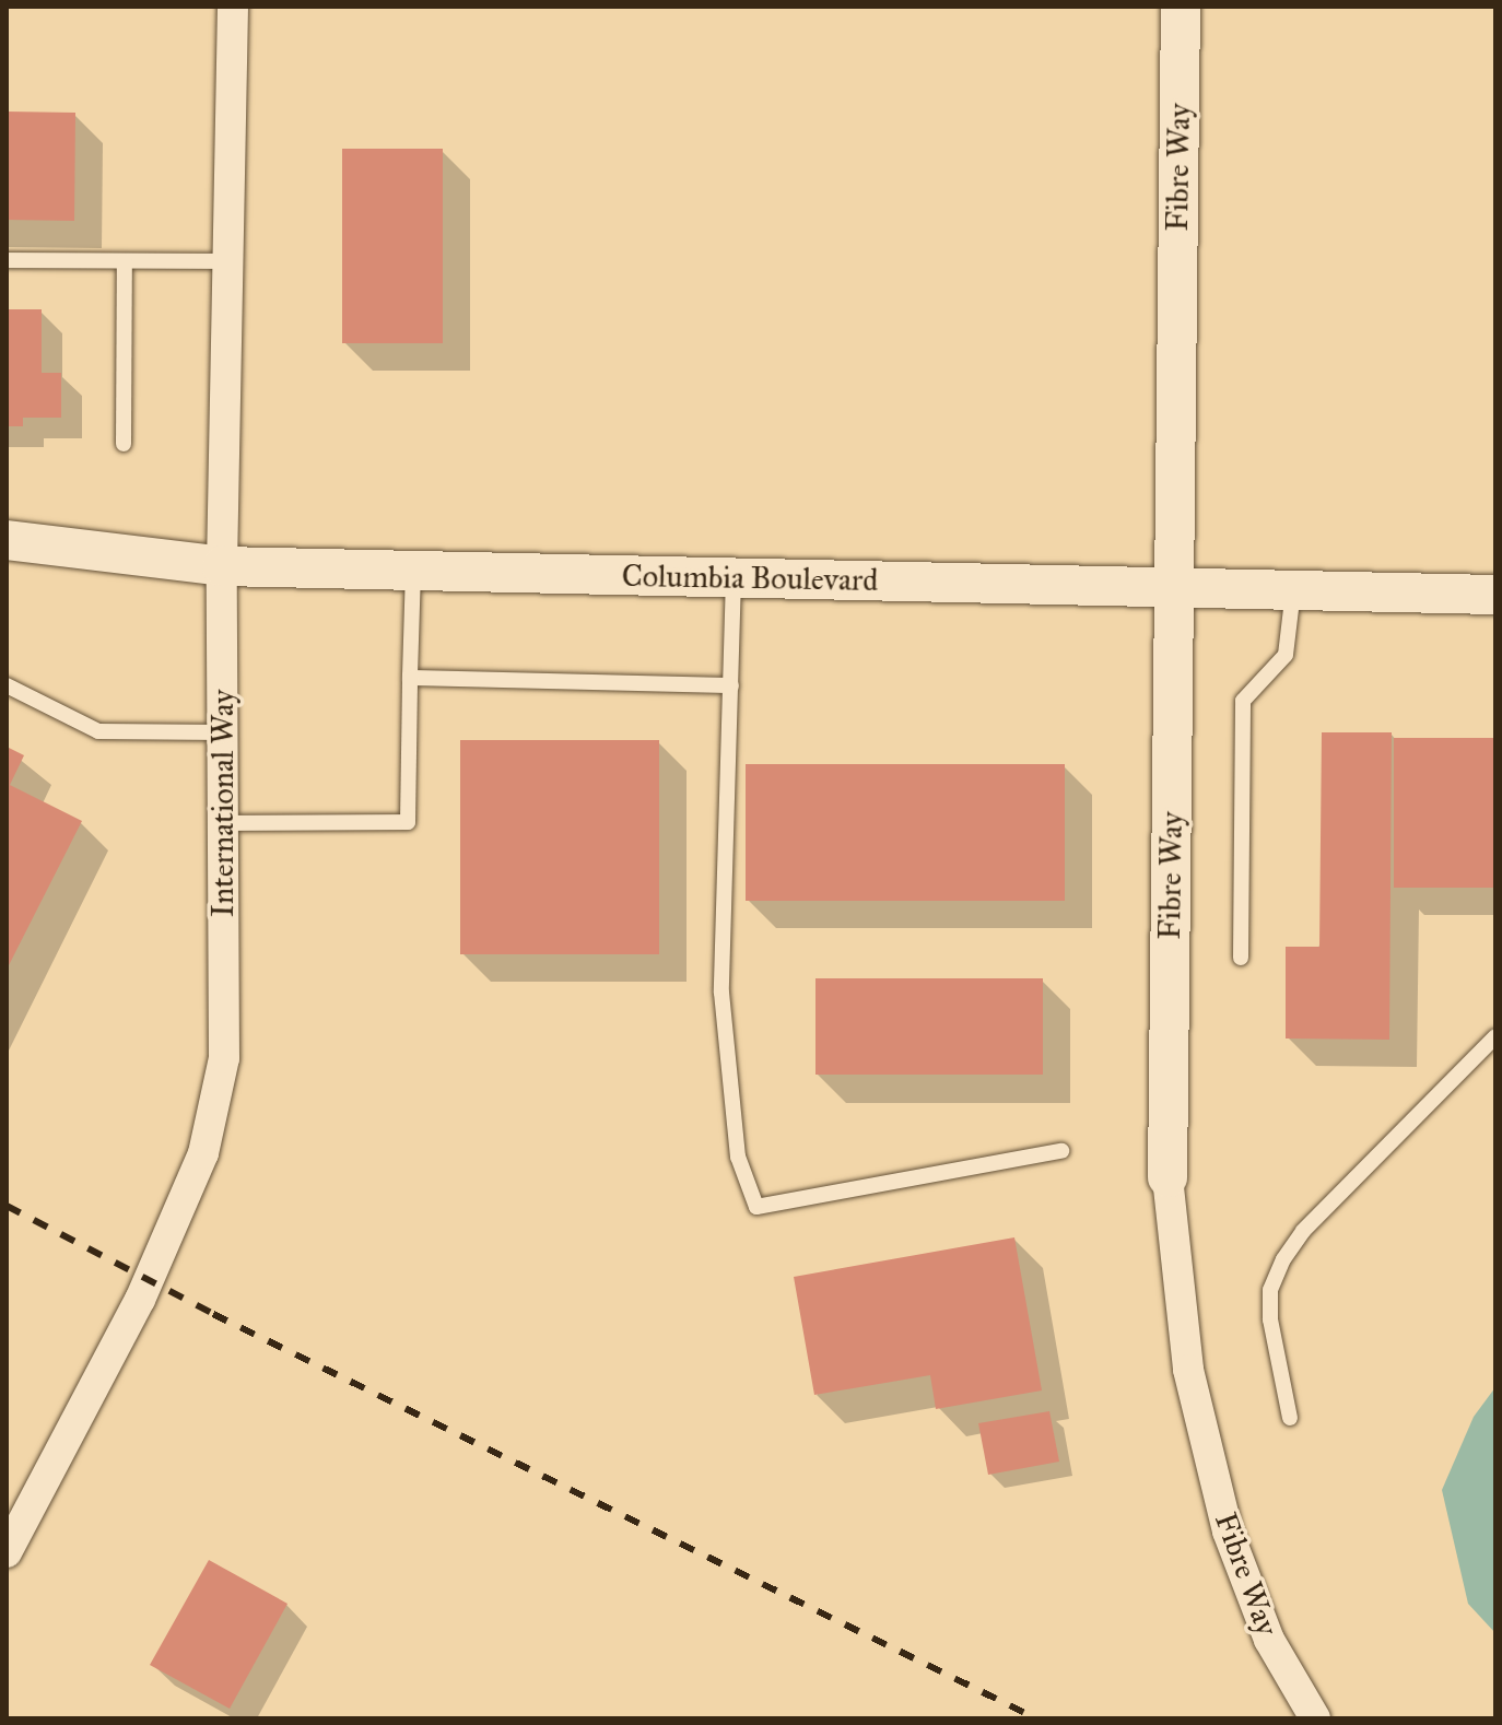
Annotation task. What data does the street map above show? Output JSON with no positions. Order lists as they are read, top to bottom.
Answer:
{
  "streets": {
    "street": ["Fibre Way", "Columbia Boulevard", "International Way"]
  },
  "crossings": [
    ["Fibre Way", "Columbia Boulevard"],
    ["Columbia Boulevard", "International Way"]
  ]
}
